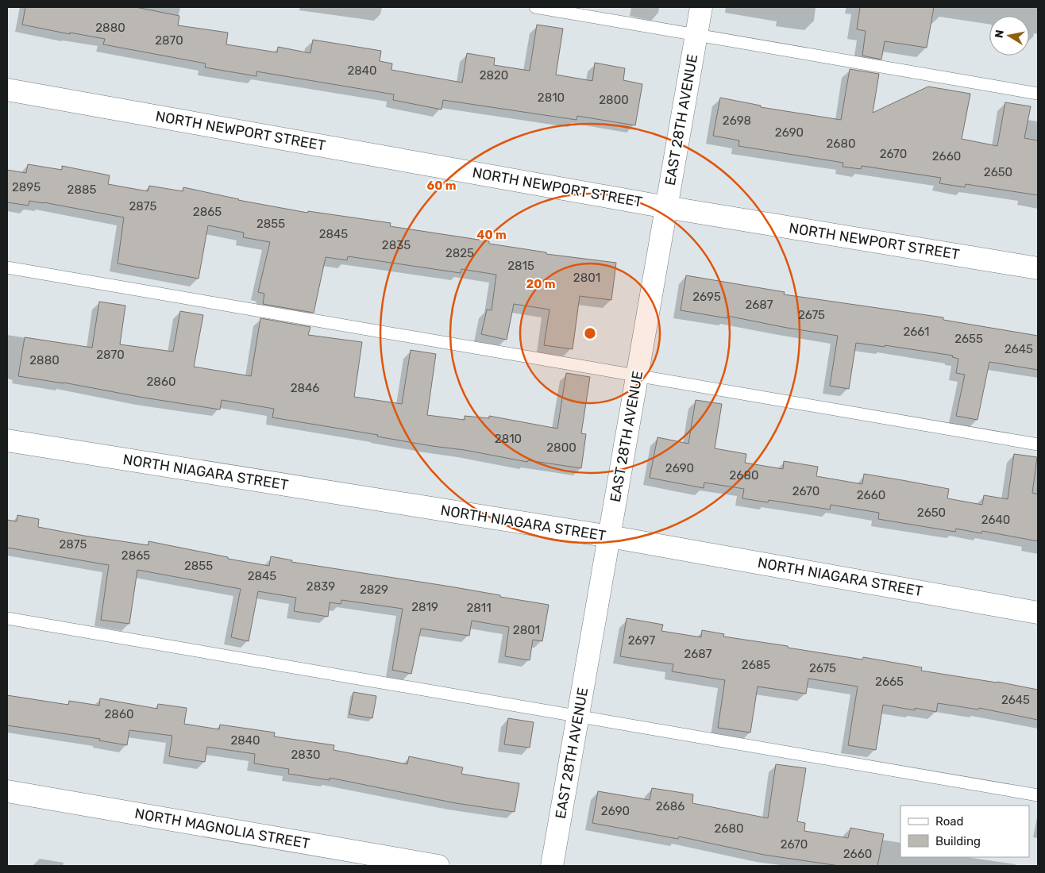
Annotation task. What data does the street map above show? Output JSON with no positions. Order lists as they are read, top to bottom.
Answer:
{
  "streets": {
    "street": [
      "EAST 28TH AVENUE",
      "NORTH NEWPORT STREET",
      "NORTH NIAGARA STREET",
      "NORTH MAGNOLIA STREET"
    ]
  },
  "crossings": [
    ["EAST 28TH AVENUE", "NORTH NEWPORT STREET"],
    ["EAST 28TH AVENUE", "NORTH NIAGARA STREET"]
  ],
  "house_numbers": [
    "2880",
    "2870",
    "2840",
    "2820",
    "2810",
    "2800",
    "2698",
    "2690",
    "2680",
    "2670",
    "2660",
    "2650",
    "2895",
    "2885",
    "2875",
    "2865",
    "2855",
    "2845",
    "2835",
    "2825",
    "2815",
    "2801",
    "2695",
    "2687",
    "2675",
    "2661",
    "2655",
    "2645",
    "2870",
    "2880",
    "2860",
    "2846",
    "2810",
    "2800",
    "2690",
    "2680",
    "2670",
    "2660",
    "2650",
    "2640",
    "2875",
    "2865",
    "2855",
    "2845",
    "2839",
    "2829",
    "2819",
    "2811",
    "2801",
    "2697",
    "2687",
    "2685",
    "2675",
    "2665",
    "2645",
    "2860",
    "2840",
    "2830",
    "2686",
    "2690",
    "2680",
    "2670",
    "2660"
  ],
  "legend": ["Road", "Building"],
  "north": "left",
  "rings": ["60 m", "40 m", "20 m"]
}
